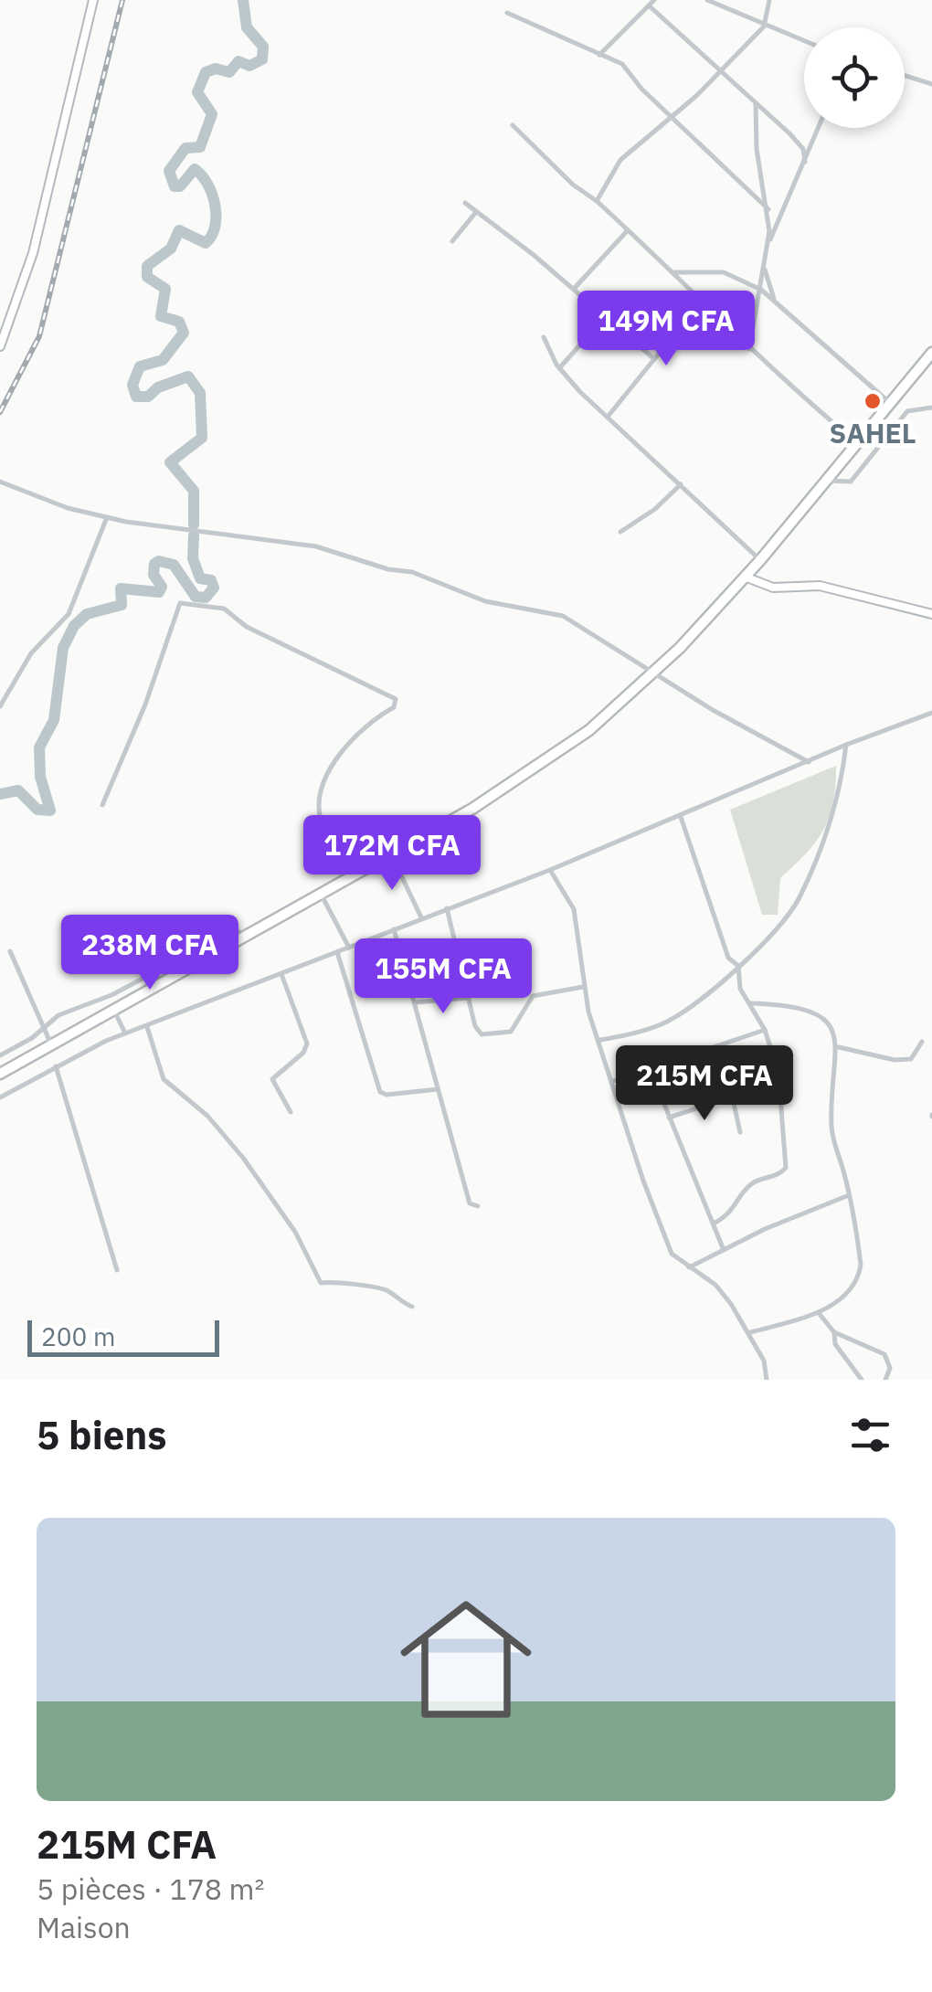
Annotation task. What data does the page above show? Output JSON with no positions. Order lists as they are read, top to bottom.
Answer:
{
  "places": ["SAHEL"],
  "scale_bar": "200 m",
  "page": {
    "price": [
      "149M CFA",
      "172M CFA",
      "238M CFA",
      "155M CFA",
      "215M CFA"
    ],
    "scale": "200 m",
    "heading": "5 biens",
    "list": [
      {
        "name": "215M CFA",
        "note": "5 pièces · 178 m² · Maison"
      }
    ]
  }
}
